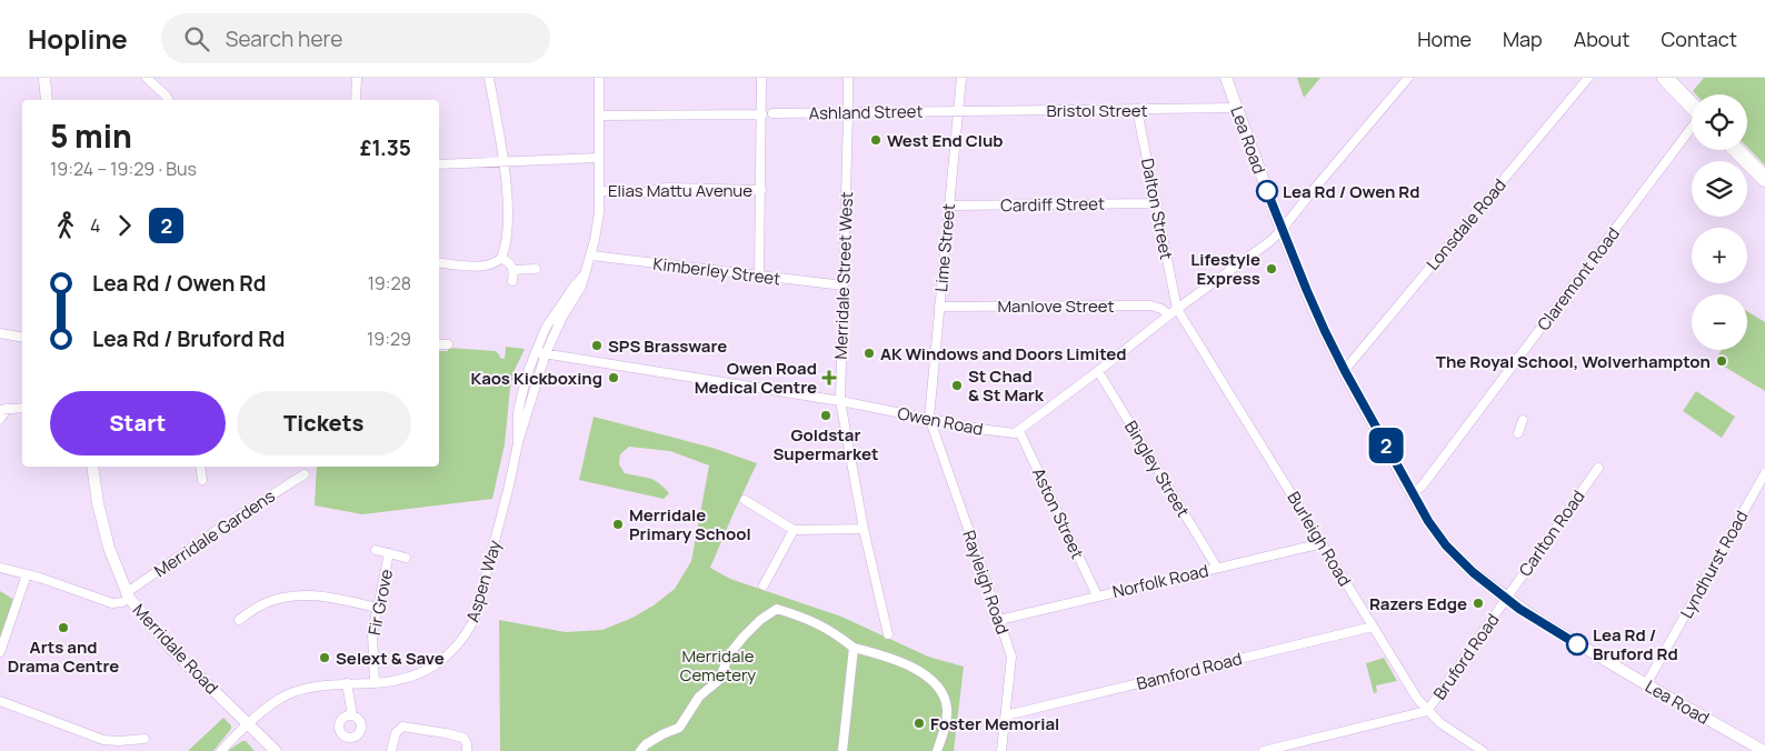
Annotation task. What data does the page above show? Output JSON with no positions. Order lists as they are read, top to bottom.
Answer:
{
  "streets": {
    "street": [
      "Bristol Street",
      "Ashland Street",
      "Lea Road",
      "Elias Mattu Avenue",
      "Cardiff Street",
      "Dalton Street",
      "Lonsdale Road",
      "Lime Street",
      "Kimberley Street",
      "Merridale Street West",
      "Claremont Road",
      "Manlove Street",
      "Owen Road",
      "Bingley Street",
      "Aston Street",
      "Merridale Gardens",
      "Carlton Road",
      "Burleigh Road",
      "Lyndhurst Road",
      "Aspen Way",
      "Norfolk Road",
      "Rayleigh Road",
      "Fir Grove",
      "Merridale Road",
      "Bruford Road",
      "Bamford Road"
    ]
  },
  "crossings": [
    ["Bristol Street", "Ashland Street"],
    ["Bristol Street", "Lea Road"],
    ["Bristol Street", "Dalton Street"],
    ["Bristol Street", "Lime Street"],
    ["Ashland Street", "Lime Street"],
    ["Ashland Street", "Merridale Street West"],
    ["Lea Road", "Lonsdale Road"],
    ["Lea Road", "Claremont Road"],
    ["Lea Road", "Carlton Road"],
    ["Lea Road", "Lyndhurst Road"],
    ["Lea Road", "Bruford Road"],
    ["Elias Mattu Avenue", "Kimberley Street"],
    ["Cardiff Street", "Dalton Street"],
    ["Cardiff Street", "Lime Street"],
    ["Dalton Street", "Burleigh Road"],
    ["Lime Street", "Manlove Street"],
    ["Lime Street", "Owen Road"],
    ["Lime Street", "Rayleigh Road"],
    ["Kimberley Street", "Merridale Street West"],
    ["Merridale Street West", "Owen Road"],
    ["Owen Road", "Aston Street"],
    ["Owen Road", "Aspen Way"],
    ["Owen Road", "Rayleigh Road"],
    ["Bingley Street", "Norfolk Road"],
    ["Aston Street", "Norfolk Road"],
    ["Merridale Gardens", "Merridale Road"],
    ["Carlton Road", "Bruford Road"],
    ["Burleigh Road", "Norfolk Road"],
    ["Burleigh Road", "Bruford Road"],
    ["Burleigh Road", "Bamford Road"],
    ["Aspen Way", "Fir Grove"],
    ["Aspen Way", "Merridale Road"],
    ["Norfolk Road", "Rayleigh Road"],
    ["Rayleigh Road", "Bamford Road"]
  ],
  "parks": ["Merridale Cemetery"],
  "places": {
    "other": [
      "West End Club",
      "Lea Rd / Owen Rd",
      "Lifestyle Express",
      "SPS Brassware",
      "AK Windows and Doors Limited",
      "The Royal School, Wolverhampton",
      "Kaos Kickboxing",
      "St Chad & St Mark",
      "Goldstar Supermarket",
      "Merridale Primary School",
      "Razers Edge",
      "Arts and Drama Centre",
      "Lea Rd / Bruford Rd",
      "Selext & Save",
      "Foster Memorial"
    ],
    "health": ["Owen Road Medical Centre"]
  },
  "lines": ["bus line 2"],
  "page": {
    "header": "Hopline",
    "search": "Search here",
    "nav": [
      "Home",
      "Map",
      "About",
      "Contact"
    ],
    "on_map": "2",
    "map_buttons": ["+", "−"],
    "heading": ["5 min", "19:24 – 19:29 · Bus", "£1.35"],
    "legs": ["4", "2"],
    "list": [
      {
        "name": "Lea Rd / Owen Rd",
        "value": "19:28"
      },
      {
        "name": "Lea Rd / Bruford Rd",
        "value": "19:29"
      }
    ],
    "buttons": ["Start", "Tickets"]
  }
}
